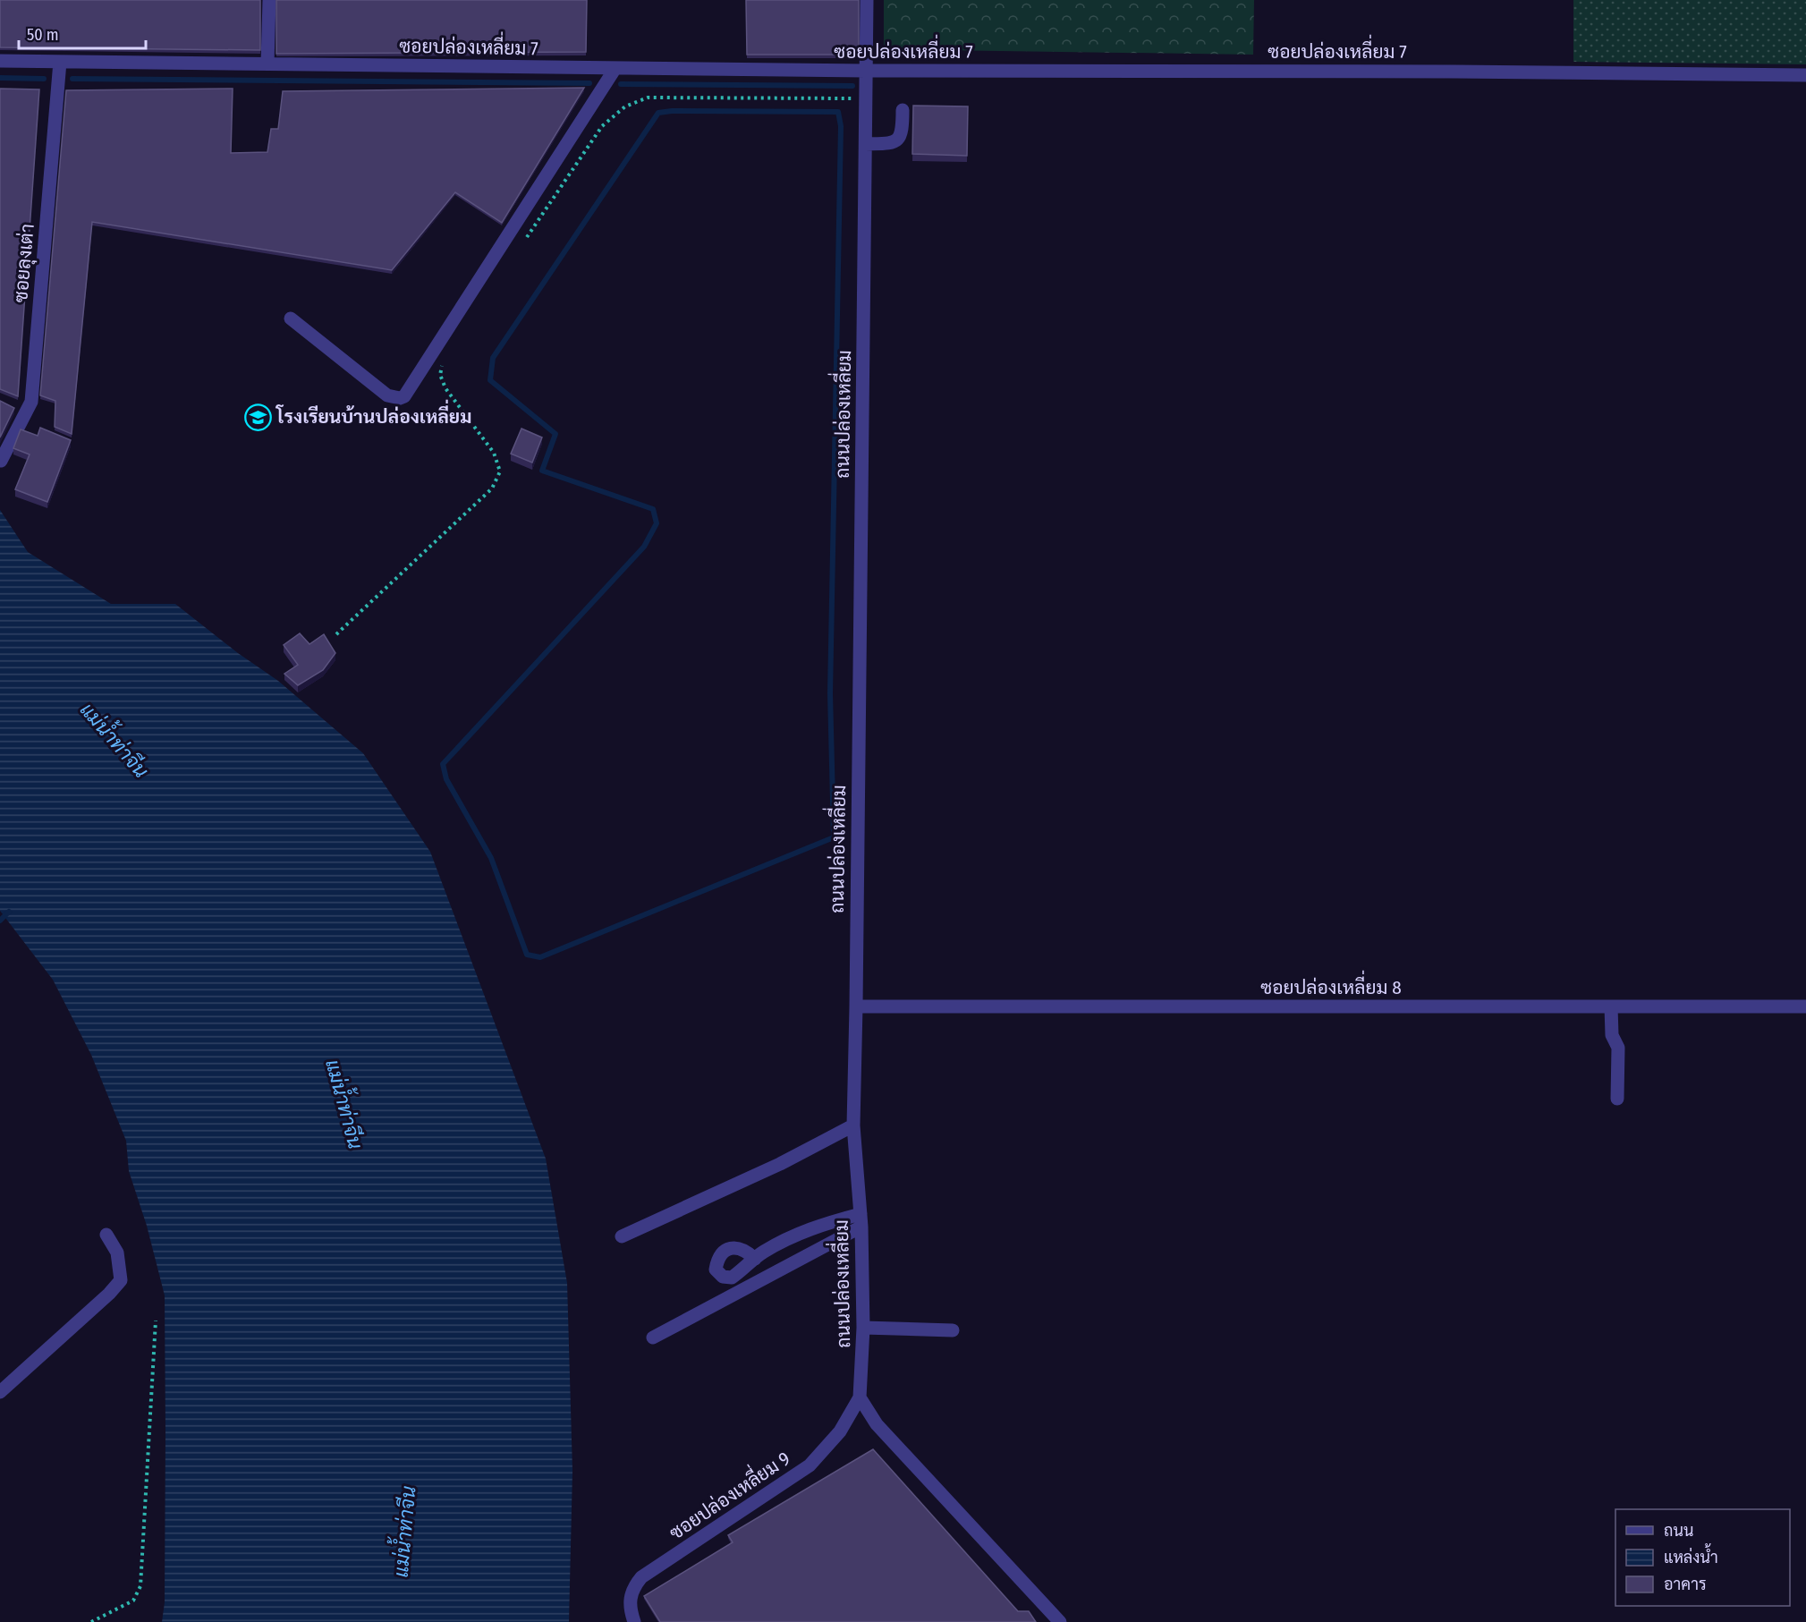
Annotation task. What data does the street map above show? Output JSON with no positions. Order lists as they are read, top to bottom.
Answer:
{
  "streets": {
    "street": [
      "ซอยปล่องเหลี่ยม 7",
      "ซอยลุงเต่า",
      "ถนนปล่องเหลี่ยม",
      "ซอยปล่องเหลี่ยม 8",
      "ซอยปล่องเหลี่ยม 9"
    ]
  },
  "crossings": [
    ["ซอยปล่องเหลี่ยม 7", "ซอยลุงเต่า"],
    ["ซอยปล่องเหลี่ยม 7", "ถนนปล่องเหลี่ยม"],
    ["ถนนปล่องเหลี่ยม", "ซอยปล่องเหลี่ยม 8"],
    ["ถนนปล่องเหลี่ยม", "ซอยปล่องเหลี่ยม 9"]
  ],
  "water": ["แม่น้ำท่าจีน"],
  "places": {
    "school or university": ["โรงเรียนบ้านปล่องเหลี่ยม"]
  },
  "legend": ["ถนน", "แหล่งน้ำ", "อาคาร"],
  "scale_bar": "50 m"
}
